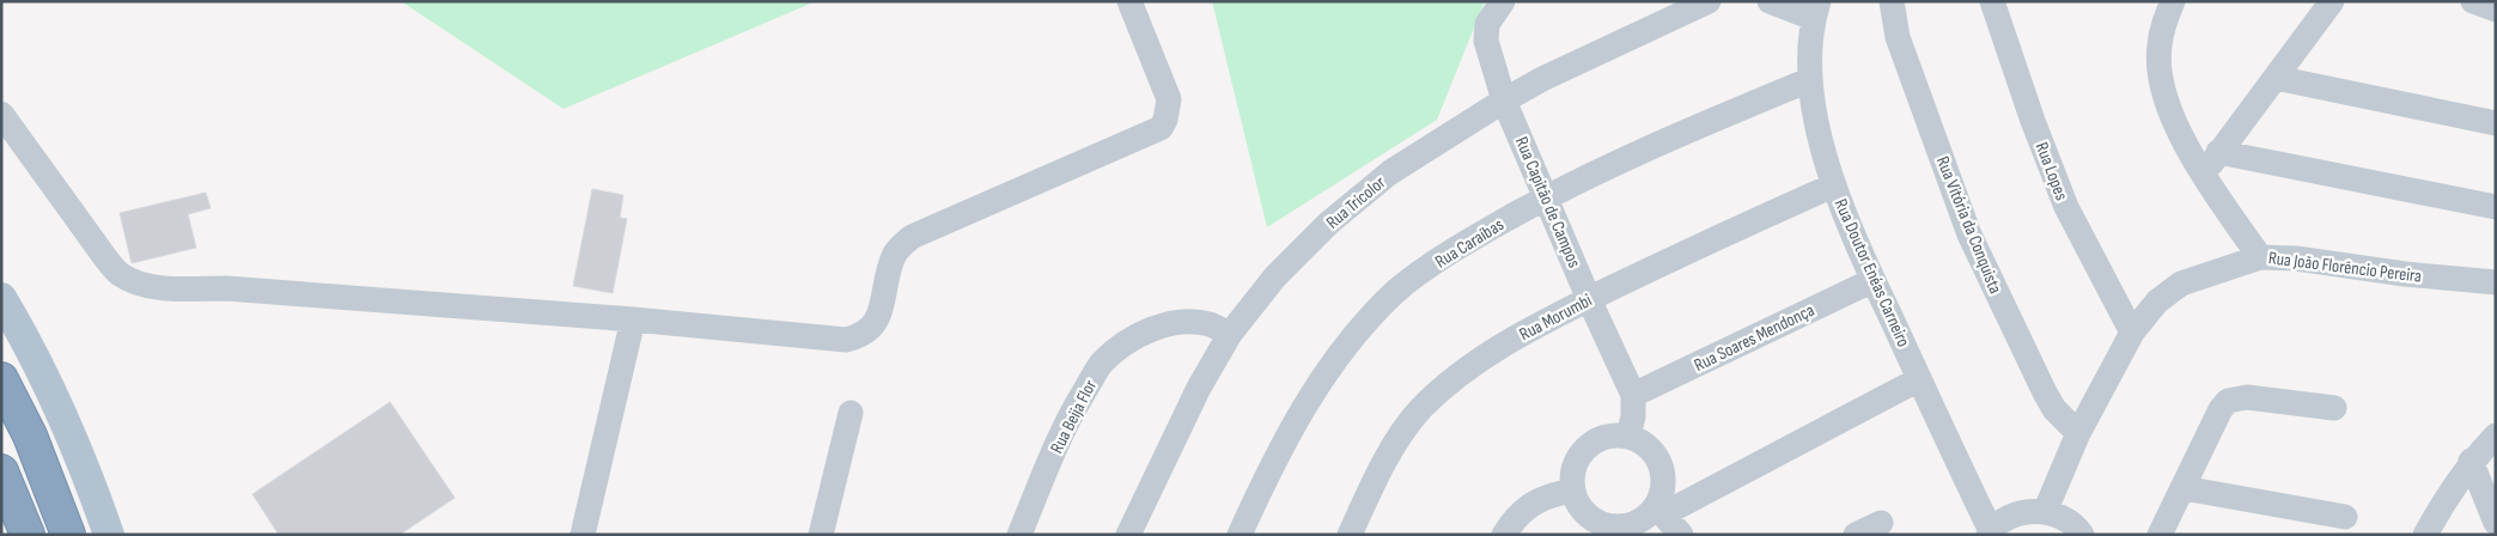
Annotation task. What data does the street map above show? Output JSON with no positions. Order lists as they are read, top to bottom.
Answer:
{
  "streets": {
    "street": [
      "Rua Lopes",
      "Rua Tricolor",
      "Rua Capitão de Campos",
      "Rua Vitória da Conquista",
      "Rua Caraíbas",
      "Rua João Florêncio Pereira",
      "Rua Doutor Enéas Carneiro",
      "Rua Morumbi",
      "Rua Soares Mendonça",
      "Rua Beija Flor"
    ]
  },
  "crossings": [
    ["Rua Lopes", "Rua João Florêncio Pereira"],
    ["Rua Tricolor", "Rua Capitão de Campos"],
    ["Rua Tricolor", "Rua Beija Flor"],
    ["Rua Capitão de Campos", "Rua Caraíbas"],
    ["Rua Capitão de Campos", "Rua Morumbi"],
    ["Rua Capitão de Campos", "Rua Soares Mendonça"],
    ["Rua Vitória da Conquista", "Rua João Florêncio Pereira"],
    ["Rua Caraíbas", "Rua Doutor Enéas Carneiro"],
    ["Rua Doutor Enéas Carneiro", "Rua Morumbi"],
    ["Rua Doutor Enéas Carneiro", "Rua Soares Mendonça"]
  ]
}
